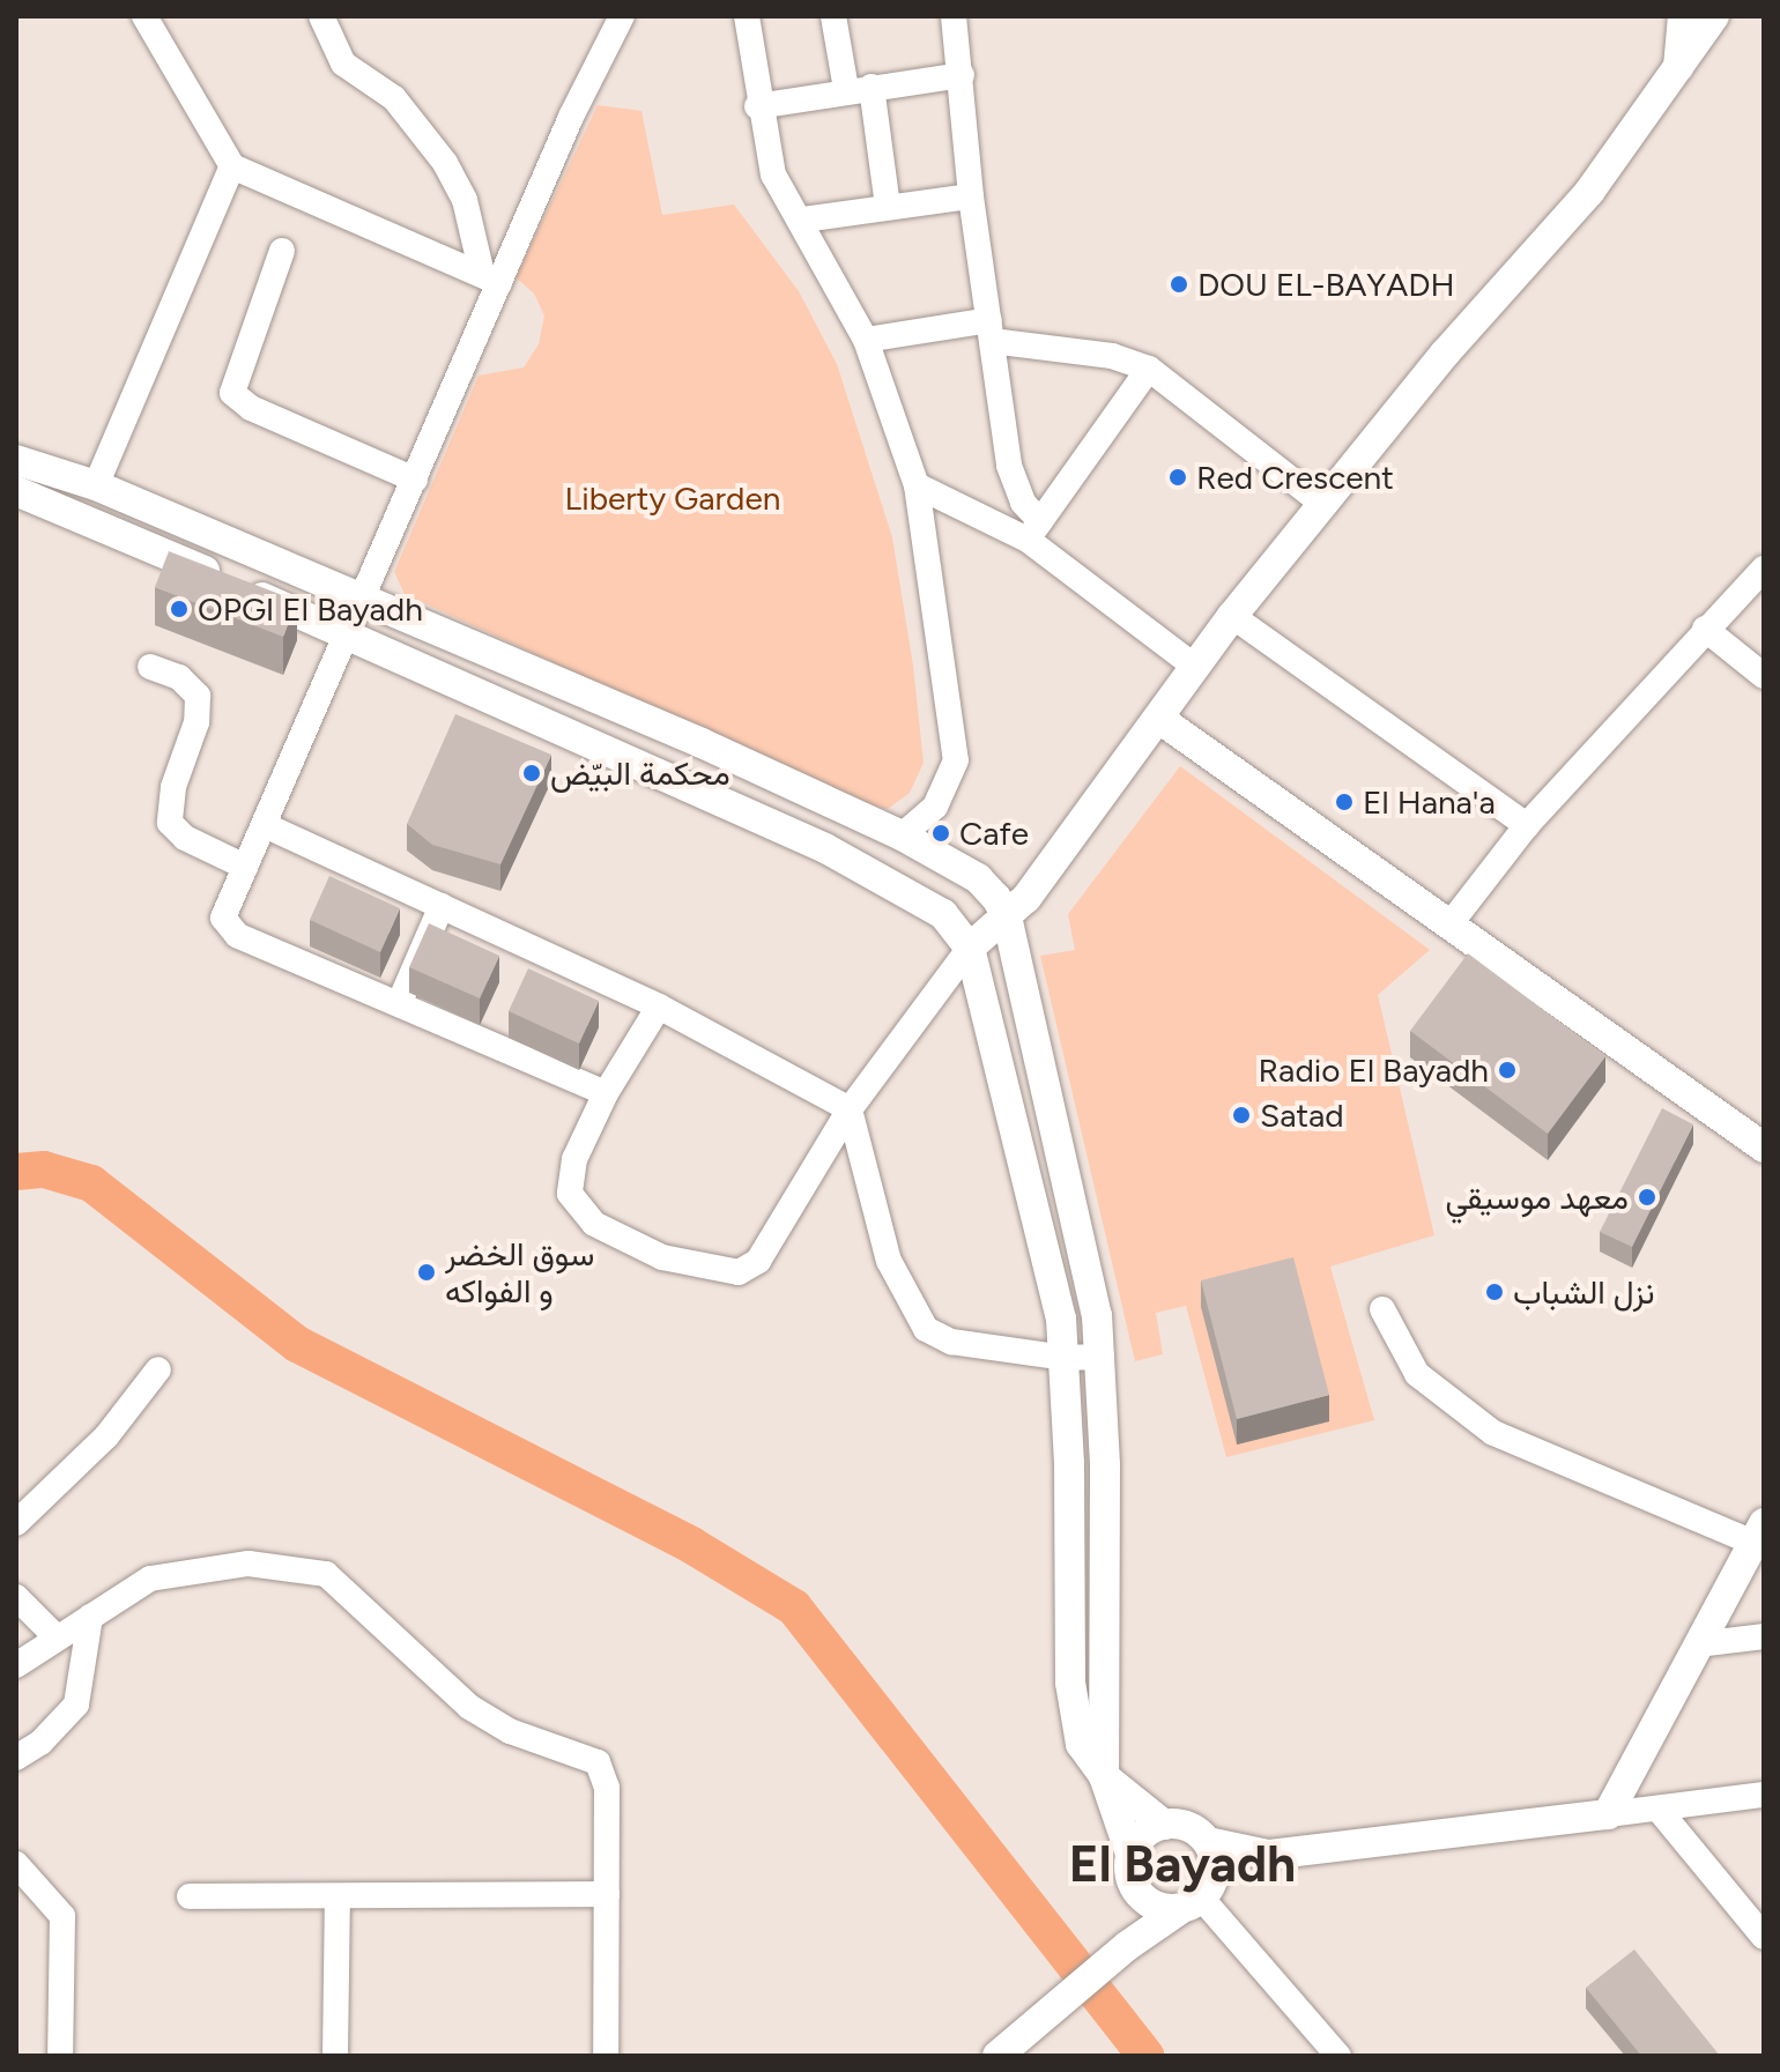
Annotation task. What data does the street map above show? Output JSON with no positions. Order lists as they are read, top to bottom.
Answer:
{
  "districts": ["El Bayadh"],
  "parks": ["Liberty Garden"],
  "places": [
    "DOU EL-BAYADH",
    "Red Crescent",
    "OPGI El Bayadh",
    "محكمة البيّض",
    "El Hana'a",
    "Cafe",
    "Radio El Bayadh",
    "Satad",
    "معهد موسيقي",
    "سوق الخضر و الفواكه",
    "نزل الشباب"
  ]
}
